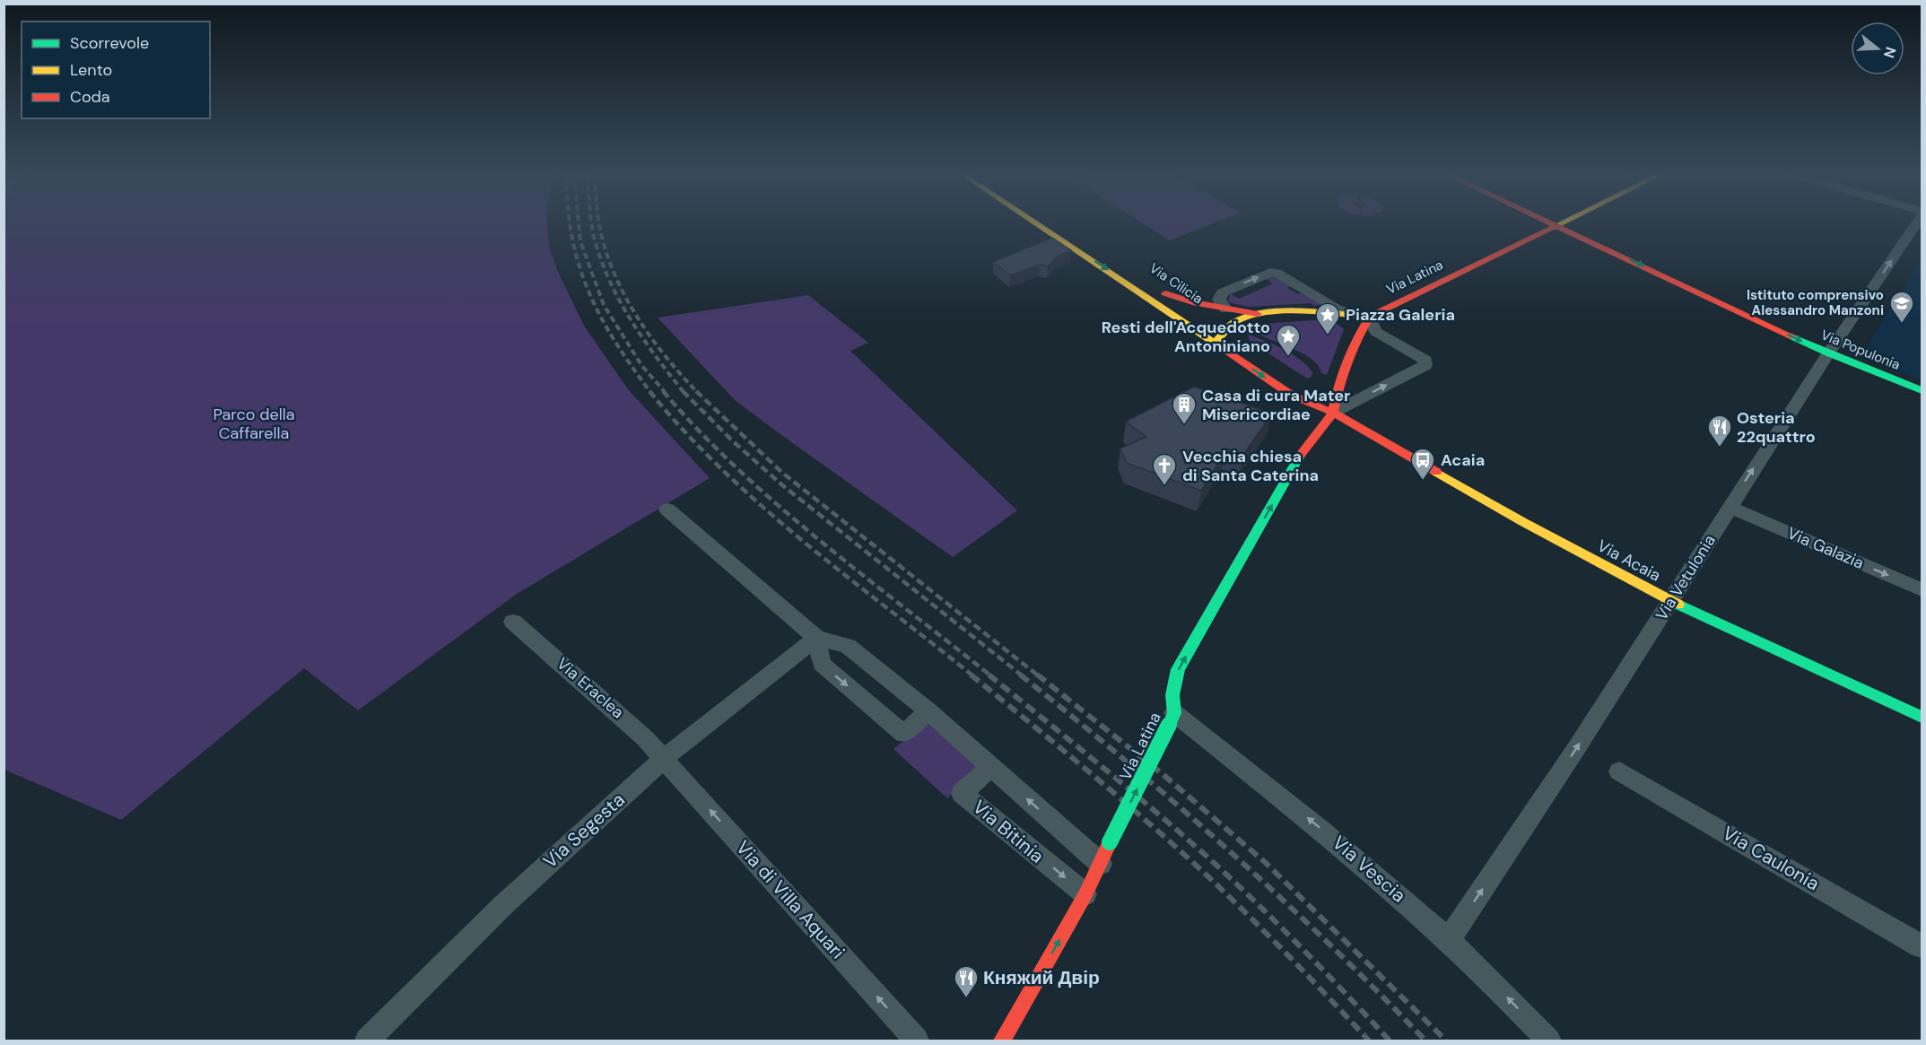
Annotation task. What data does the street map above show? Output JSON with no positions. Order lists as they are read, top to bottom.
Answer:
{
  "streets": {
    "street": [
      "Via Latina",
      "Via Cilicia",
      "Via Populonia",
      "Via Galazia",
      "Via Acaia",
      "Via Vetulonia",
      "Via Eraclea",
      "Via Segesta",
      "Via Bitinia",
      "Via Caulonia",
      "Via Vescia",
      "Via di Villa Aquari"
    ]
  },
  "crossings": [
    ["Via Latina", "Via Populonia"],
    ["Via Latina", "Via Acaia"],
    ["Via Latina", "Via Bitinia"],
    ["Via Latina", "Via Vescia"],
    ["Via Populonia", "Via Vetulonia"],
    ["Via Galazia", "Via Vetulonia"],
    ["Via Acaia", "Via Vetulonia"],
    ["Via Vetulonia", "Via Vescia"],
    ["Via Eraclea", "Via Segesta"],
    ["Via Eraclea", "Via di Villa Aquari"],
    ["Via Segesta", "Via di Villa Aquari"]
  ],
  "one_way": [
    "Via Latina",
    "Via Cilicia",
    "Via Populonia",
    "Via Galazia",
    "Via Vetulonia",
    "Via Vescia",
    "Via di Villa Aquari"
  ],
  "parks": ["Parco della Caffarella"],
  "places": {
    "school or university": ["Istituto comprensivo Alessandro Manzoni"],
    "place": ["Piazza Galeria", "Resti dell'Acquedotto Antoniniano"],
    "building": ["Casa di cura Mater Misericordiae"],
    "restaurant": ["Osteria 22quattro", "Княжий Двір"],
    "bus stop": ["Acaia"],
    "church": ["Vecchia chiesa di Santa Caterina"]
  },
  "legend": ["Scorrevole", "Lento", "Coda"],
  "north": "right"
}
